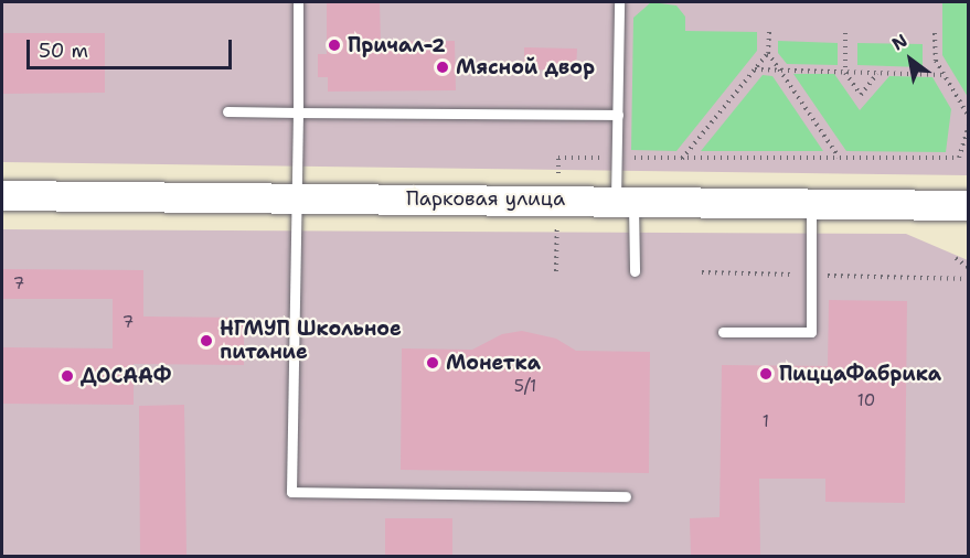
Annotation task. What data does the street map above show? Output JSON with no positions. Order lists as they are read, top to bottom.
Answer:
{
  "streets": {
    "main road": ["Парковая улица"]
  },
  "places": [
    "Причал-2",
    "Мясной двор",
    "НГМУП Школьное питание",
    "Монетка",
    "ПиццаФабрика",
    "ДОСААФ"
  ],
  "house_numbers": [
    "7",
    "7",
    "5/1",
    "10",
    "1"
  ],
  "scale_bar": "50 m",
  "north": "top left"
}
